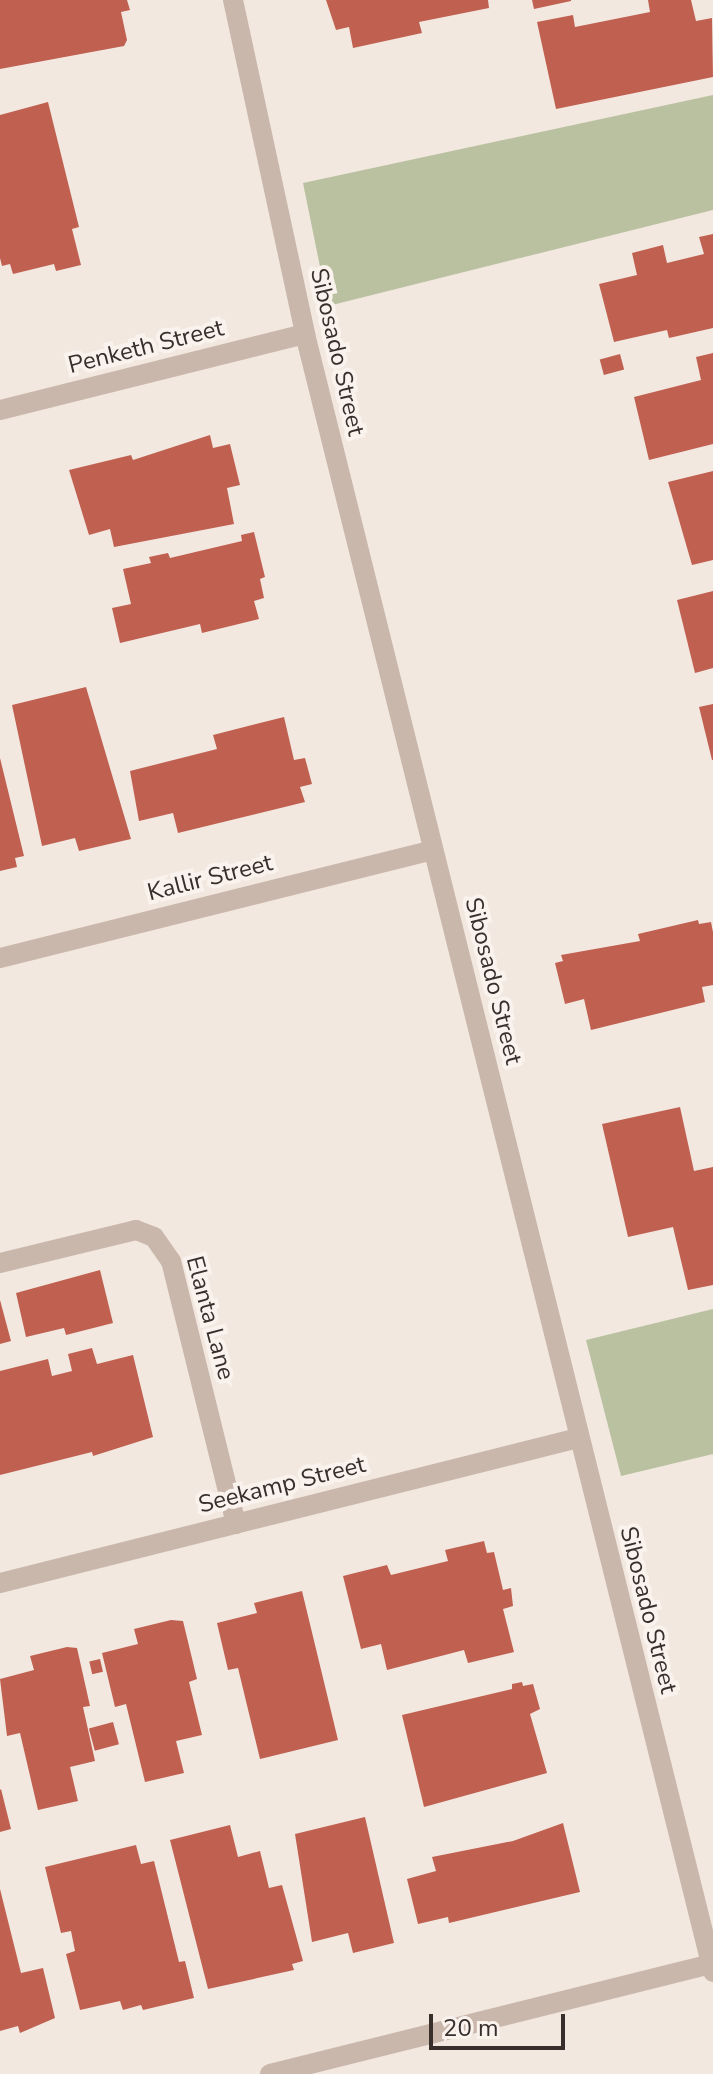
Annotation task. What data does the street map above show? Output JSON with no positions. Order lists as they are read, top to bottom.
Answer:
{
  "streets": {
    "street": [
      "Penketh Street",
      "Sibosado Street",
      "Kallir Street",
      "Elanta Lane",
      "Seekamp Street"
    ]
  },
  "crossings": [
    ["Penketh Street", "Sibosado Street"],
    ["Sibosado Street", "Kallir Street"],
    ["Sibosado Street", "Seekamp Street"],
    ["Elanta Lane", "Seekamp Street"]
  ],
  "scale_bar": "20 m"
}
